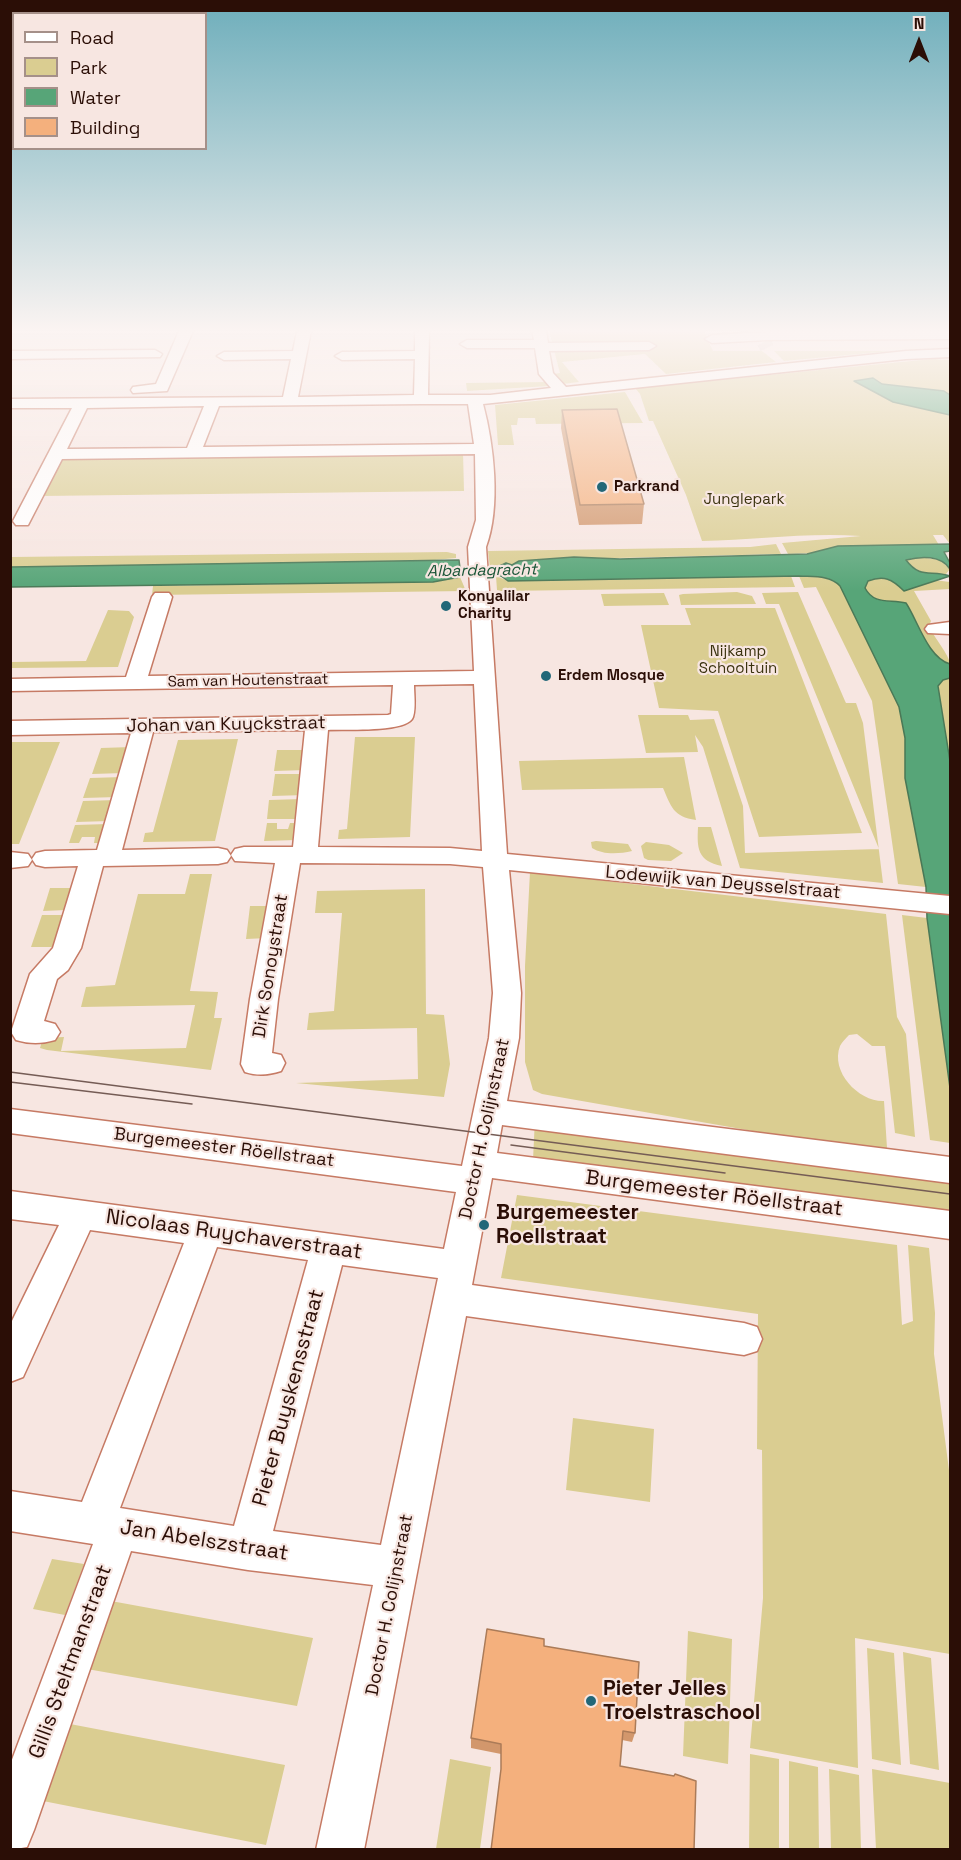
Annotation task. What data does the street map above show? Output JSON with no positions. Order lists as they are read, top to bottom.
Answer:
{
  "streets": {
    "street": [
      "Sam van Houtenstraat",
      "Johan van Kuyckstraat",
      "Lodewijk van Deysselstraat",
      "Dirk Sonoystraat",
      "Doctor H. Colijnstraat",
      "Burgemeester Röellstraat",
      "Nicolaas Ruychaverstraat",
      "Pieter Buyskensstraat",
      "Jan Abelszstraat",
      "Gillis Steltmanstraat"
    ]
  },
  "crossings": [
    ["Sam van Houtenstraat", "Johan van Kuyckstraat"],
    ["Sam van Houtenstraat", "Doctor H. Colijnstraat"],
    ["Lodewijk van Deysselstraat", "Doctor H. Colijnstraat"],
    ["Doctor H. Colijnstraat", "Burgemeester Röellstraat"],
    ["Doctor H. Colijnstraat", "Nicolaas Ruychaverstraat"],
    ["Doctor H. Colijnstraat", "Jan Abelszstraat"],
    ["Nicolaas Ruychaverstraat", "Pieter Buyskensstraat"],
    ["Nicolaas Ruychaverstraat", "Gillis Steltmanstraat"],
    ["Pieter Buyskensstraat", "Jan Abelszstraat"],
    ["Jan Abelszstraat", "Gillis Steltmanstraat"]
  ],
  "water": ["Albardagracht"],
  "parks": ["Junglepark", "Nijkamp Schooltuin"],
  "places": [
    "Parkrand",
    "Konyalilar Charity",
    "Erdem Mosque",
    "Burgemeester Roellstraat",
    "Pieter Jelles Troelstraschool"
  ],
  "legend": [
    "Road",
    "Park",
    "Water",
    "Building"
  ],
  "north": "top"
}
